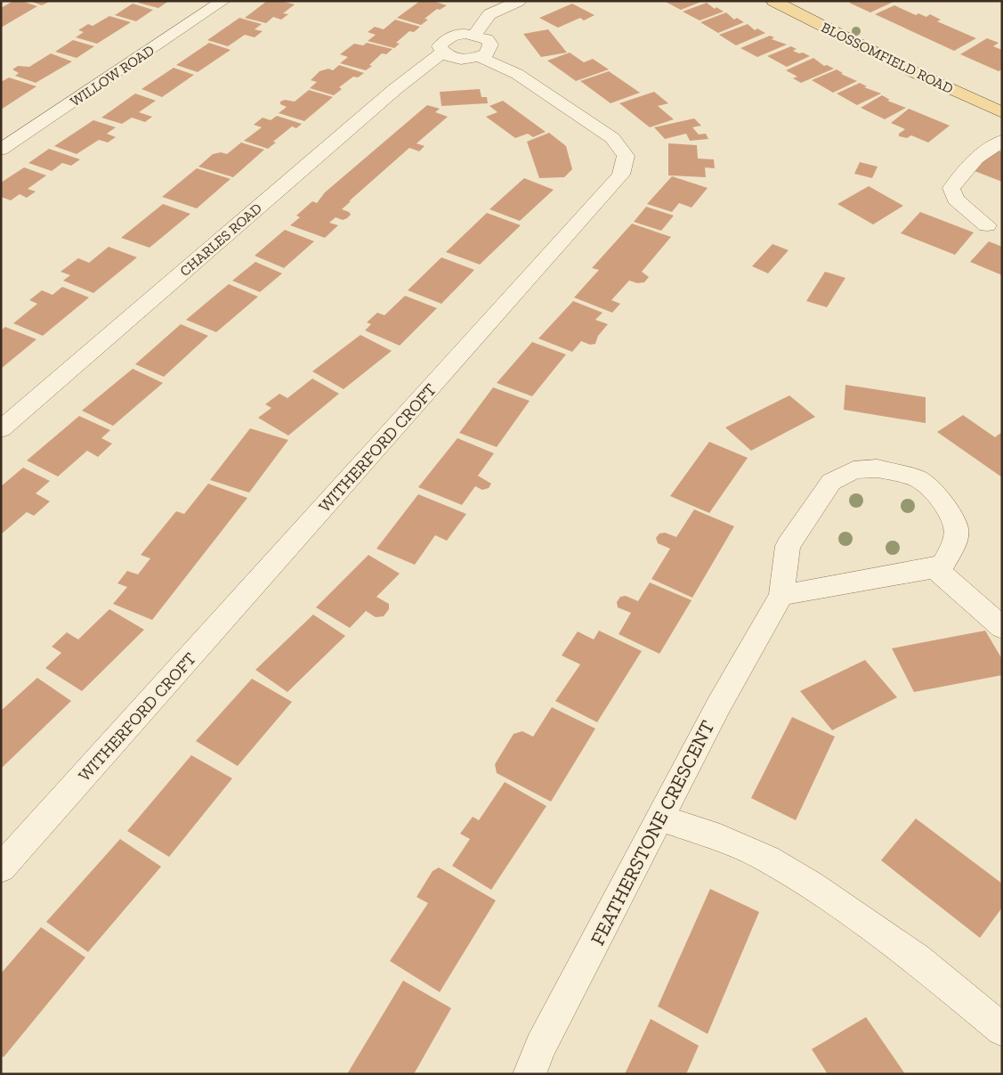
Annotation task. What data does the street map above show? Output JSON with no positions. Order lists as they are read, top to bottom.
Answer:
{
  "streets": {
    "main road": ["BLOSSOMFIELD ROAD"],
    "street": [
      "WILLOW ROAD",
      "CHARLES ROAD",
      "WITHERFORD CROFT",
      "FEATHERSTONE CRESCENT"
    ]
  },
  "crossings": [
    ["CHARLES ROAD", "WITHERFORD CROFT"]
  ]
}
